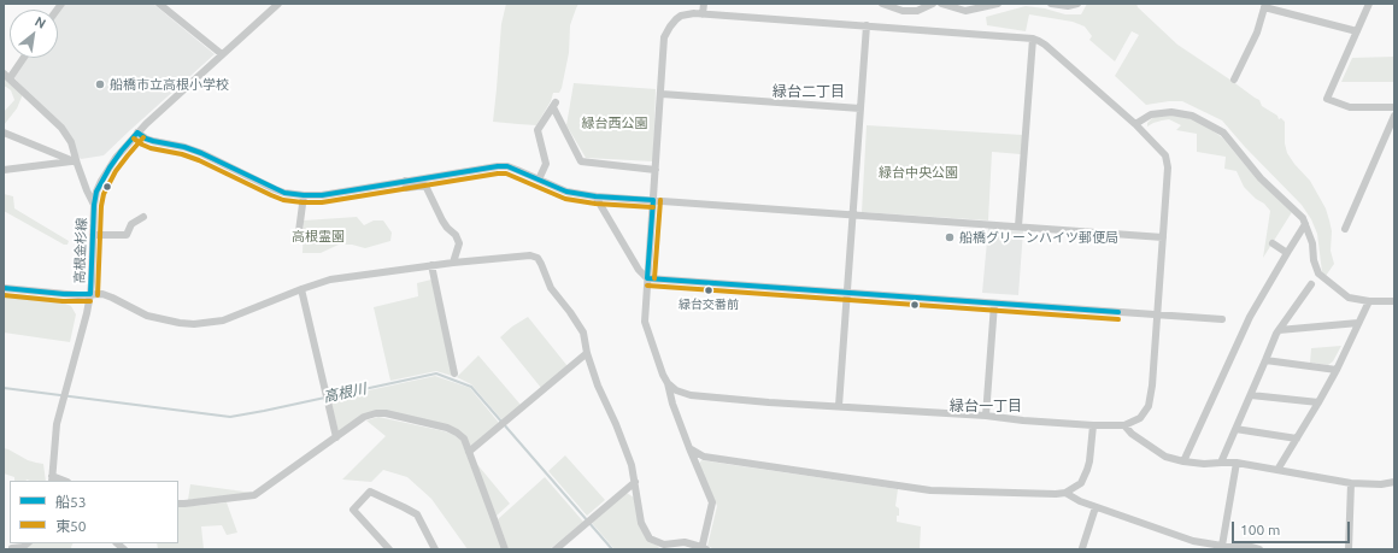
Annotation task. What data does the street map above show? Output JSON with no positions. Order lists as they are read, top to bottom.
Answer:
{
  "streets": {
    "street": ["高根金杉線"]
  },
  "districts": ["緑台二丁目", "緑台一丁目"],
  "water": ["高根川"],
  "parks": ["緑台西公園", "緑台中央公園", "高根霊園"],
  "places": ["船橋市立高根小学校", "船橋グリーンハイツ郵便局", "緑台交番前"],
  "lines": ["transit line 船53", "transit line 東50"],
  "legend": ["船53", "東50"],
  "scale_bar": "100 m",
  "north": "top right"
}
